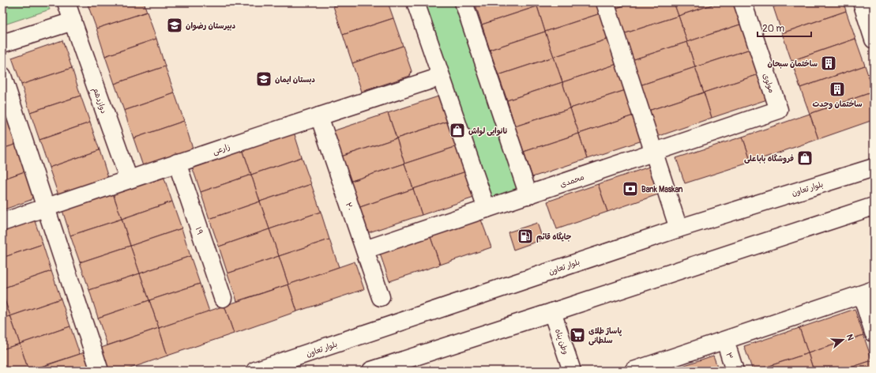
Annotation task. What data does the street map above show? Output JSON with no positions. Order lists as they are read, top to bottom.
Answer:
{
  "streets": {
    "street": [
      "مولوی",
      "دوازدهم",
      "زارعی",
      "محمدی",
      "بلوار تعاون",
      "۲۰",
      "۱۹",
      "وطن پناه",
      "۳"
    ]
  },
  "crossings": [
    ["مولوی", "محمدی"],
    ["دوازدهم", "زارعی"],
    ["زارعی", "۲۰"],
    ["زارعی", "۱۹"],
    ["محمدی", "۲۰"]
  ],
  "places": {
    "school or university": ["دبیرستان رضوان", "دبستان ایمان"],
    "building": ["ساختمان سبحان", "ساختمان وحدت"],
    "shop": ["نانوایی لواش", "فروشگاه باباعلی"],
    "bank": ["Bank Maskan"],
    "fuel station": ["جایگاه قائم"],
    "supermarket": ["پاساژ طلای سلطانی"]
  },
  "scale_bar": "20 m",
  "north": "right"
}
